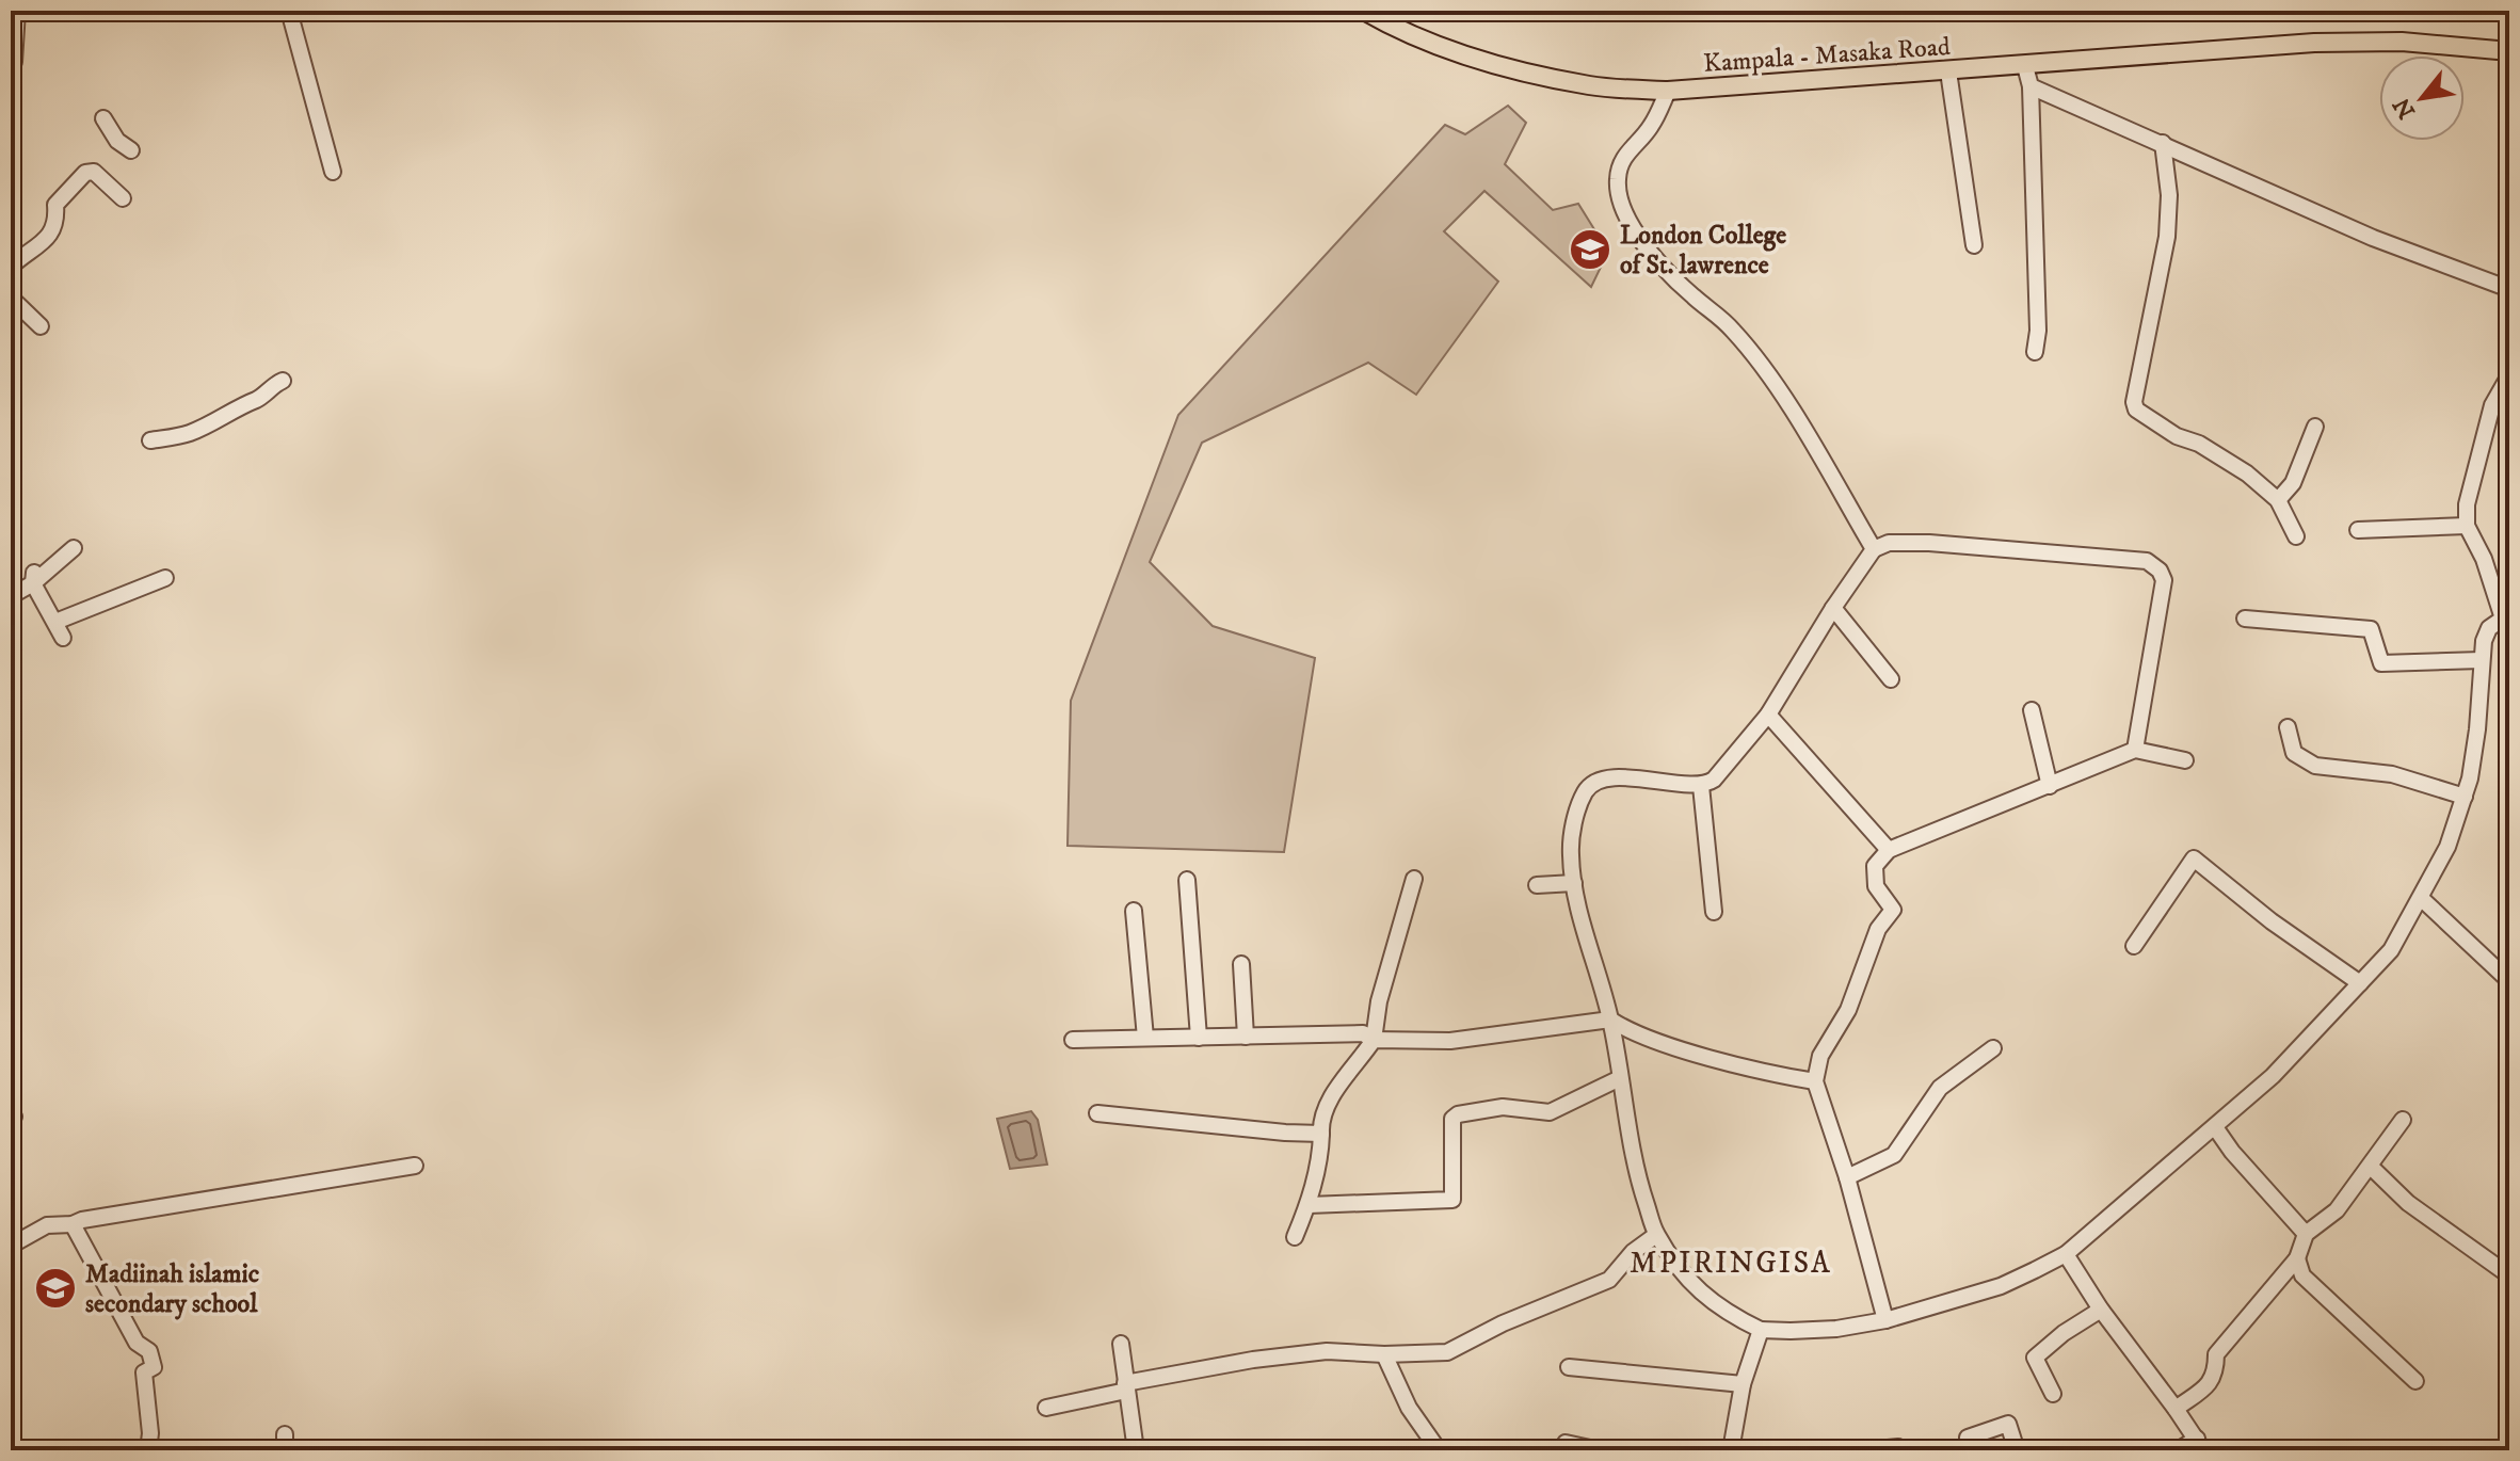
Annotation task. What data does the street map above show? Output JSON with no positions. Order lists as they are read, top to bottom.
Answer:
{
  "streets": {
    "main road": ["Kampala - Masaka Road"]
  },
  "districts": ["MPIRINGISA"],
  "places": {
    "school or university": ["London College of St. lawrence", "Madiinah islamic secondary school"]
  },
  "north": "bottom left"
}
